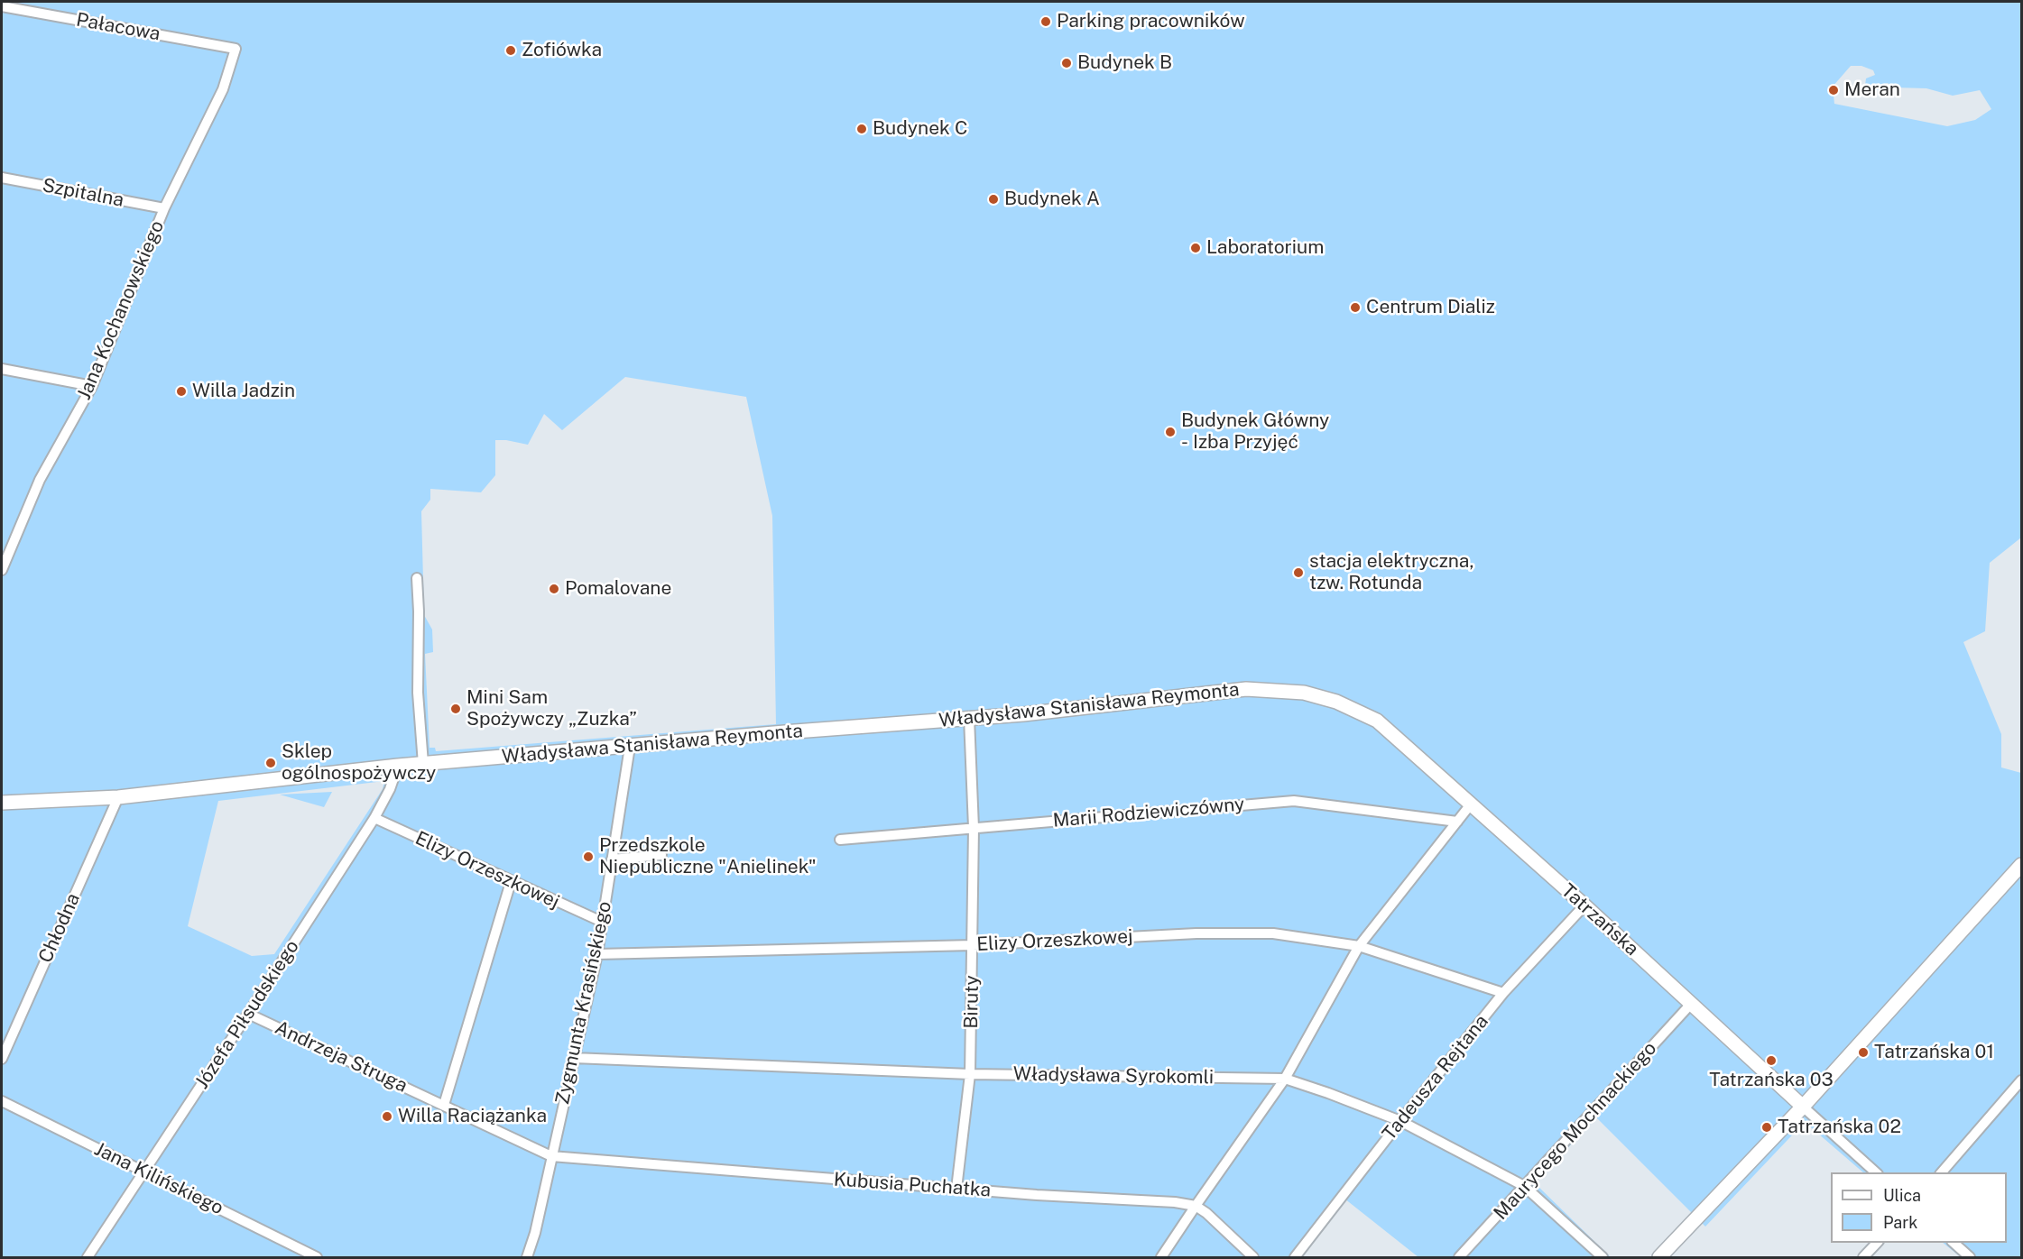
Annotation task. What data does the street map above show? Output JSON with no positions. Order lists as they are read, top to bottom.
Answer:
{
  "streets": {
    "street": [
      "Pałacowa",
      "Szpitalna",
      "Jana Kochanowskiego",
      "Władysława Stanisława Reymonta",
      "Marii Rodziewiczówny",
      "Elizy Orzeszkowej",
      "Tatrzańska",
      "Chłodna",
      "Biruty",
      "Zygmunta Krasińskiego",
      "Józefa Piłsudskiego",
      "Andrzeja Struga",
      "Władysława Syrokomli",
      "Tadeusza Rejtana",
      "Maurycego Mochnackiego",
      "Jana Kilińskiego",
      "Kubusia Puchatka"
    ]
  },
  "crossings": [
    ["Pałacowa", "Jana Kochanowskiego"],
    ["Szpitalna", "Jana Kochanowskiego"],
    ["Władysława Stanisława Reymonta", "Tatrzańska"],
    ["Władysława Stanisława Reymonta", "Chłodna"],
    ["Władysława Stanisława Reymonta", "Biruty"],
    ["Władysława Stanisława Reymonta", "Zygmunta Krasińskiego"],
    ["Władysława Stanisława Reymonta", "Józefa Piłsudskiego"],
    ["Marii Rodziewiczówny", "Biruty"],
    ["Elizy Orzeszkowej", "Biruty"],
    ["Elizy Orzeszkowej", "Zygmunta Krasińskiego"],
    ["Elizy Orzeszkowej", "Józefa Piłsudskiego"],
    ["Elizy Orzeszkowej", "Tadeusza Rejtana"],
    ["Tatrzańska", "Tadeusza Rejtana"],
    ["Tatrzańska", "Maurycego Mochnackiego"],
    ["Biruty", "Władysława Syrokomli"],
    ["Biruty", "Kubusia Puchatka"],
    ["Zygmunta Krasińskiego", "Andrzeja Struga"],
    ["Zygmunta Krasińskiego", "Władysława Syrokomli"],
    ["Zygmunta Krasińskiego", "Kubusia Puchatka"],
    ["Józefa Piłsudskiego", "Andrzeja Struga"],
    ["Józefa Piłsudskiego", "Jana Kilińskiego"],
    ["Andrzeja Struga", "Kubusia Puchatka"],
    ["Władysława Syrokomli", "Tadeusza Rejtana"],
    ["Władysława Syrokomli", "Maurycego Mochnackiego"]
  ],
  "places": [
    "Parking pracowników",
    "Zofiówka",
    "Budynek B",
    "Meran",
    "Budynek C",
    "Budynek A",
    "Laboratorium",
    "Centrum Dializ",
    "Willa Jadzin",
    "Budynek Główny - Izba Przyjęć",
    "stacja elektryczna, tzw. Rotunda",
    "Pomalovane",
    "Mini Sam Spożywczy „Zuzka”",
    "Sklep ogólnospożywczy",
    "Przedszkole Niepubliczne \"Anielinek\"",
    "Tatrzańska 01",
    "Tatrzańska 03",
    "Willa Raciążanka",
    "Tatrzańska 02"
  ],
  "legend": ["Ulica", "Park"]
}
